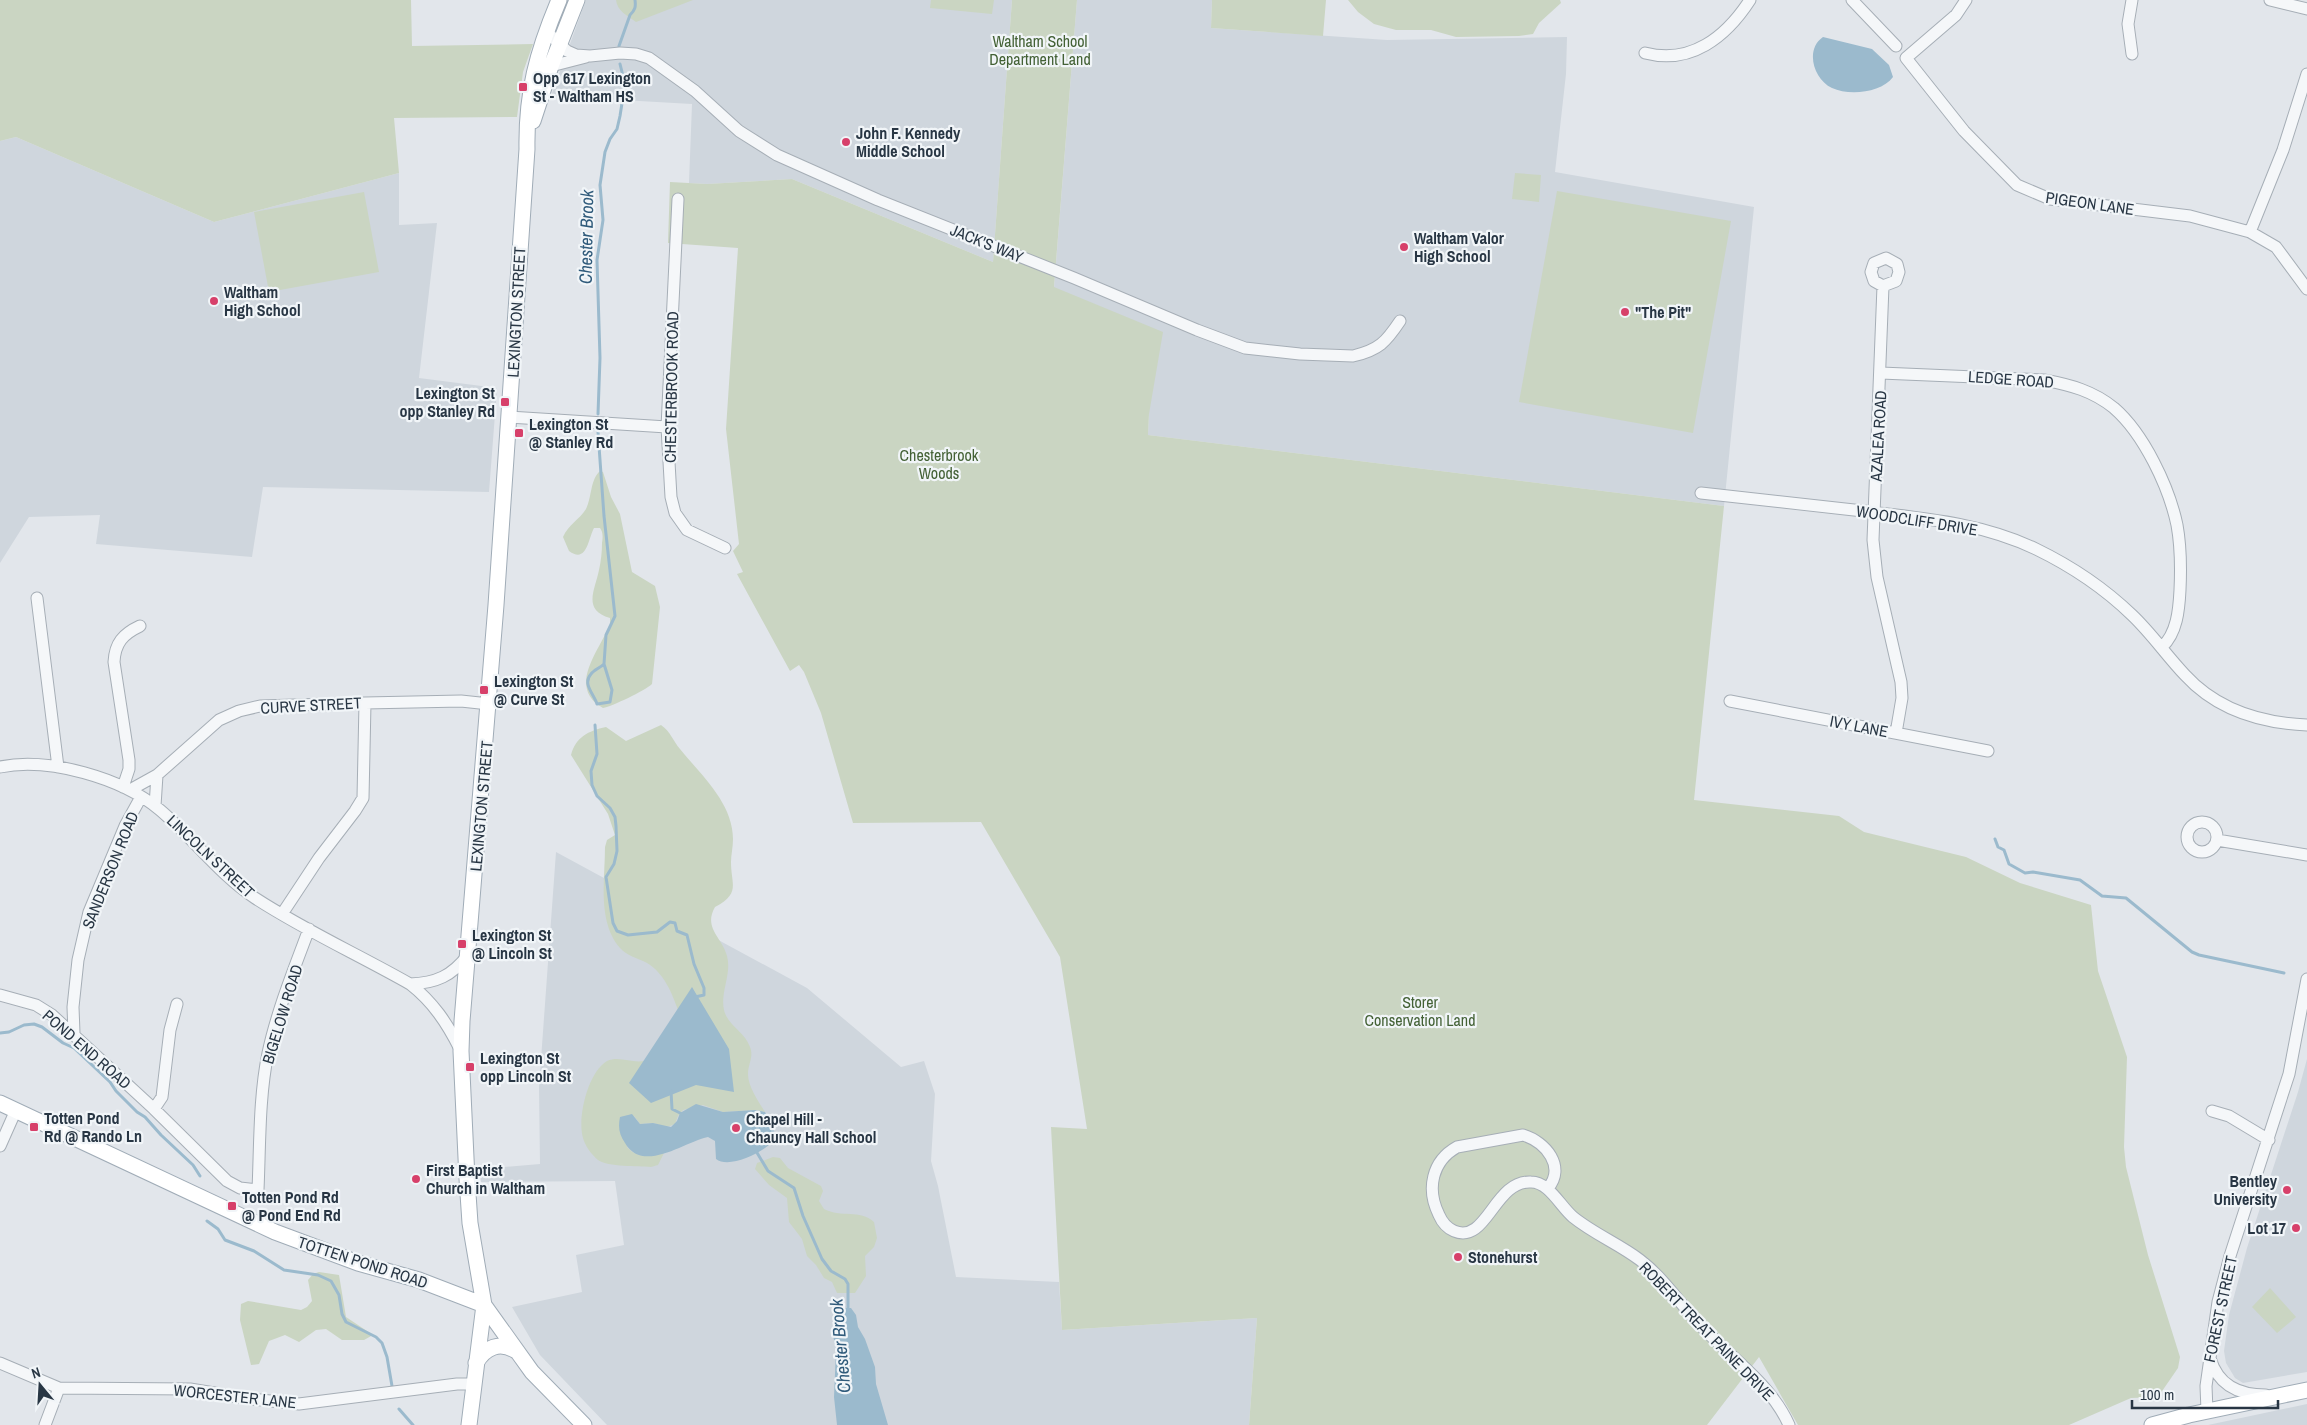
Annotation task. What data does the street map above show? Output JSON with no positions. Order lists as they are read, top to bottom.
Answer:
{
  "streets": {
    "main road": ["LEXINGTON STREET", "TOTTEN POND ROAD"],
    "street": [
      "PIGEON LANE",
      "JACK'S WAY",
      "LEDGE ROAD",
      "CHESTERBROOK ROAD",
      "AZALEA ROAD",
      "WOODCLIFF DRIVE",
      "CURVE STREET",
      "IVY LANE",
      "LINCOLN STREET",
      "SANDERSON ROAD",
      "BIGELOW ROAD",
      "POND END ROAD",
      "FOREST STREET",
      "ROBERT TREAT PAINE DRIVE",
      "WORCESTER LANE"
    ]
  },
  "crossings": [
    ["JACK'S WAY", "LEXINGTON STREET"],
    ["LEXINGTON STREET", "CURVE STREET"],
    ["LEXINGTON STREET", "LINCOLN STREET"],
    ["LEXINGTON STREET", "TOTTEN POND ROAD"],
    ["LEDGE ROAD", "AZALEA ROAD"],
    ["LEDGE ROAD", "WOODCLIFF DRIVE"],
    ["AZALEA ROAD", "WOODCLIFF DRIVE"],
    ["AZALEA ROAD", "IVY LANE"],
    ["CURVE STREET", "LINCOLN STREET"],
    ["LINCOLN STREET", "SANDERSON ROAD"],
    ["LINCOLN STREET", "BIGELOW ROAD"],
    ["SANDERSON ROAD", "POND END ROAD"],
    ["BIGELOW ROAD", "POND END ROAD"]
  ],
  "water": ["Chester Brook"],
  "parks": ["Waltham School Department Land", "Chesterbrook Woods", "Storer Conservation Land"],
  "places": {
    "transit": [
      "Opp 617 Lexington St - Waltham HS",
      "Lexington St opp Stanley Rd",
      "Lexington St @ Stanley Rd",
      "Lexington St @ Curve St",
      "Lexington St @ Lincoln St",
      "Lexington St opp Lincoln St",
      "Totten Pond Rd @ Rando Ln",
      "Totten Pond Rd @ Pond End Rd"
    ],
    "other": [
      "John F. Kennedy Middle School",
      "Waltham Valor High School",
      "Waltham High School",
      "\"The Pit\"",
      "Chapel Hill - Chauncy Hall School",
      "First Baptist Church in Waltham",
      "Bentley University",
      "Lot 17",
      "Stonehurst"
    ]
  },
  "scale_bar": "100 m",
  "north": "top"
}
